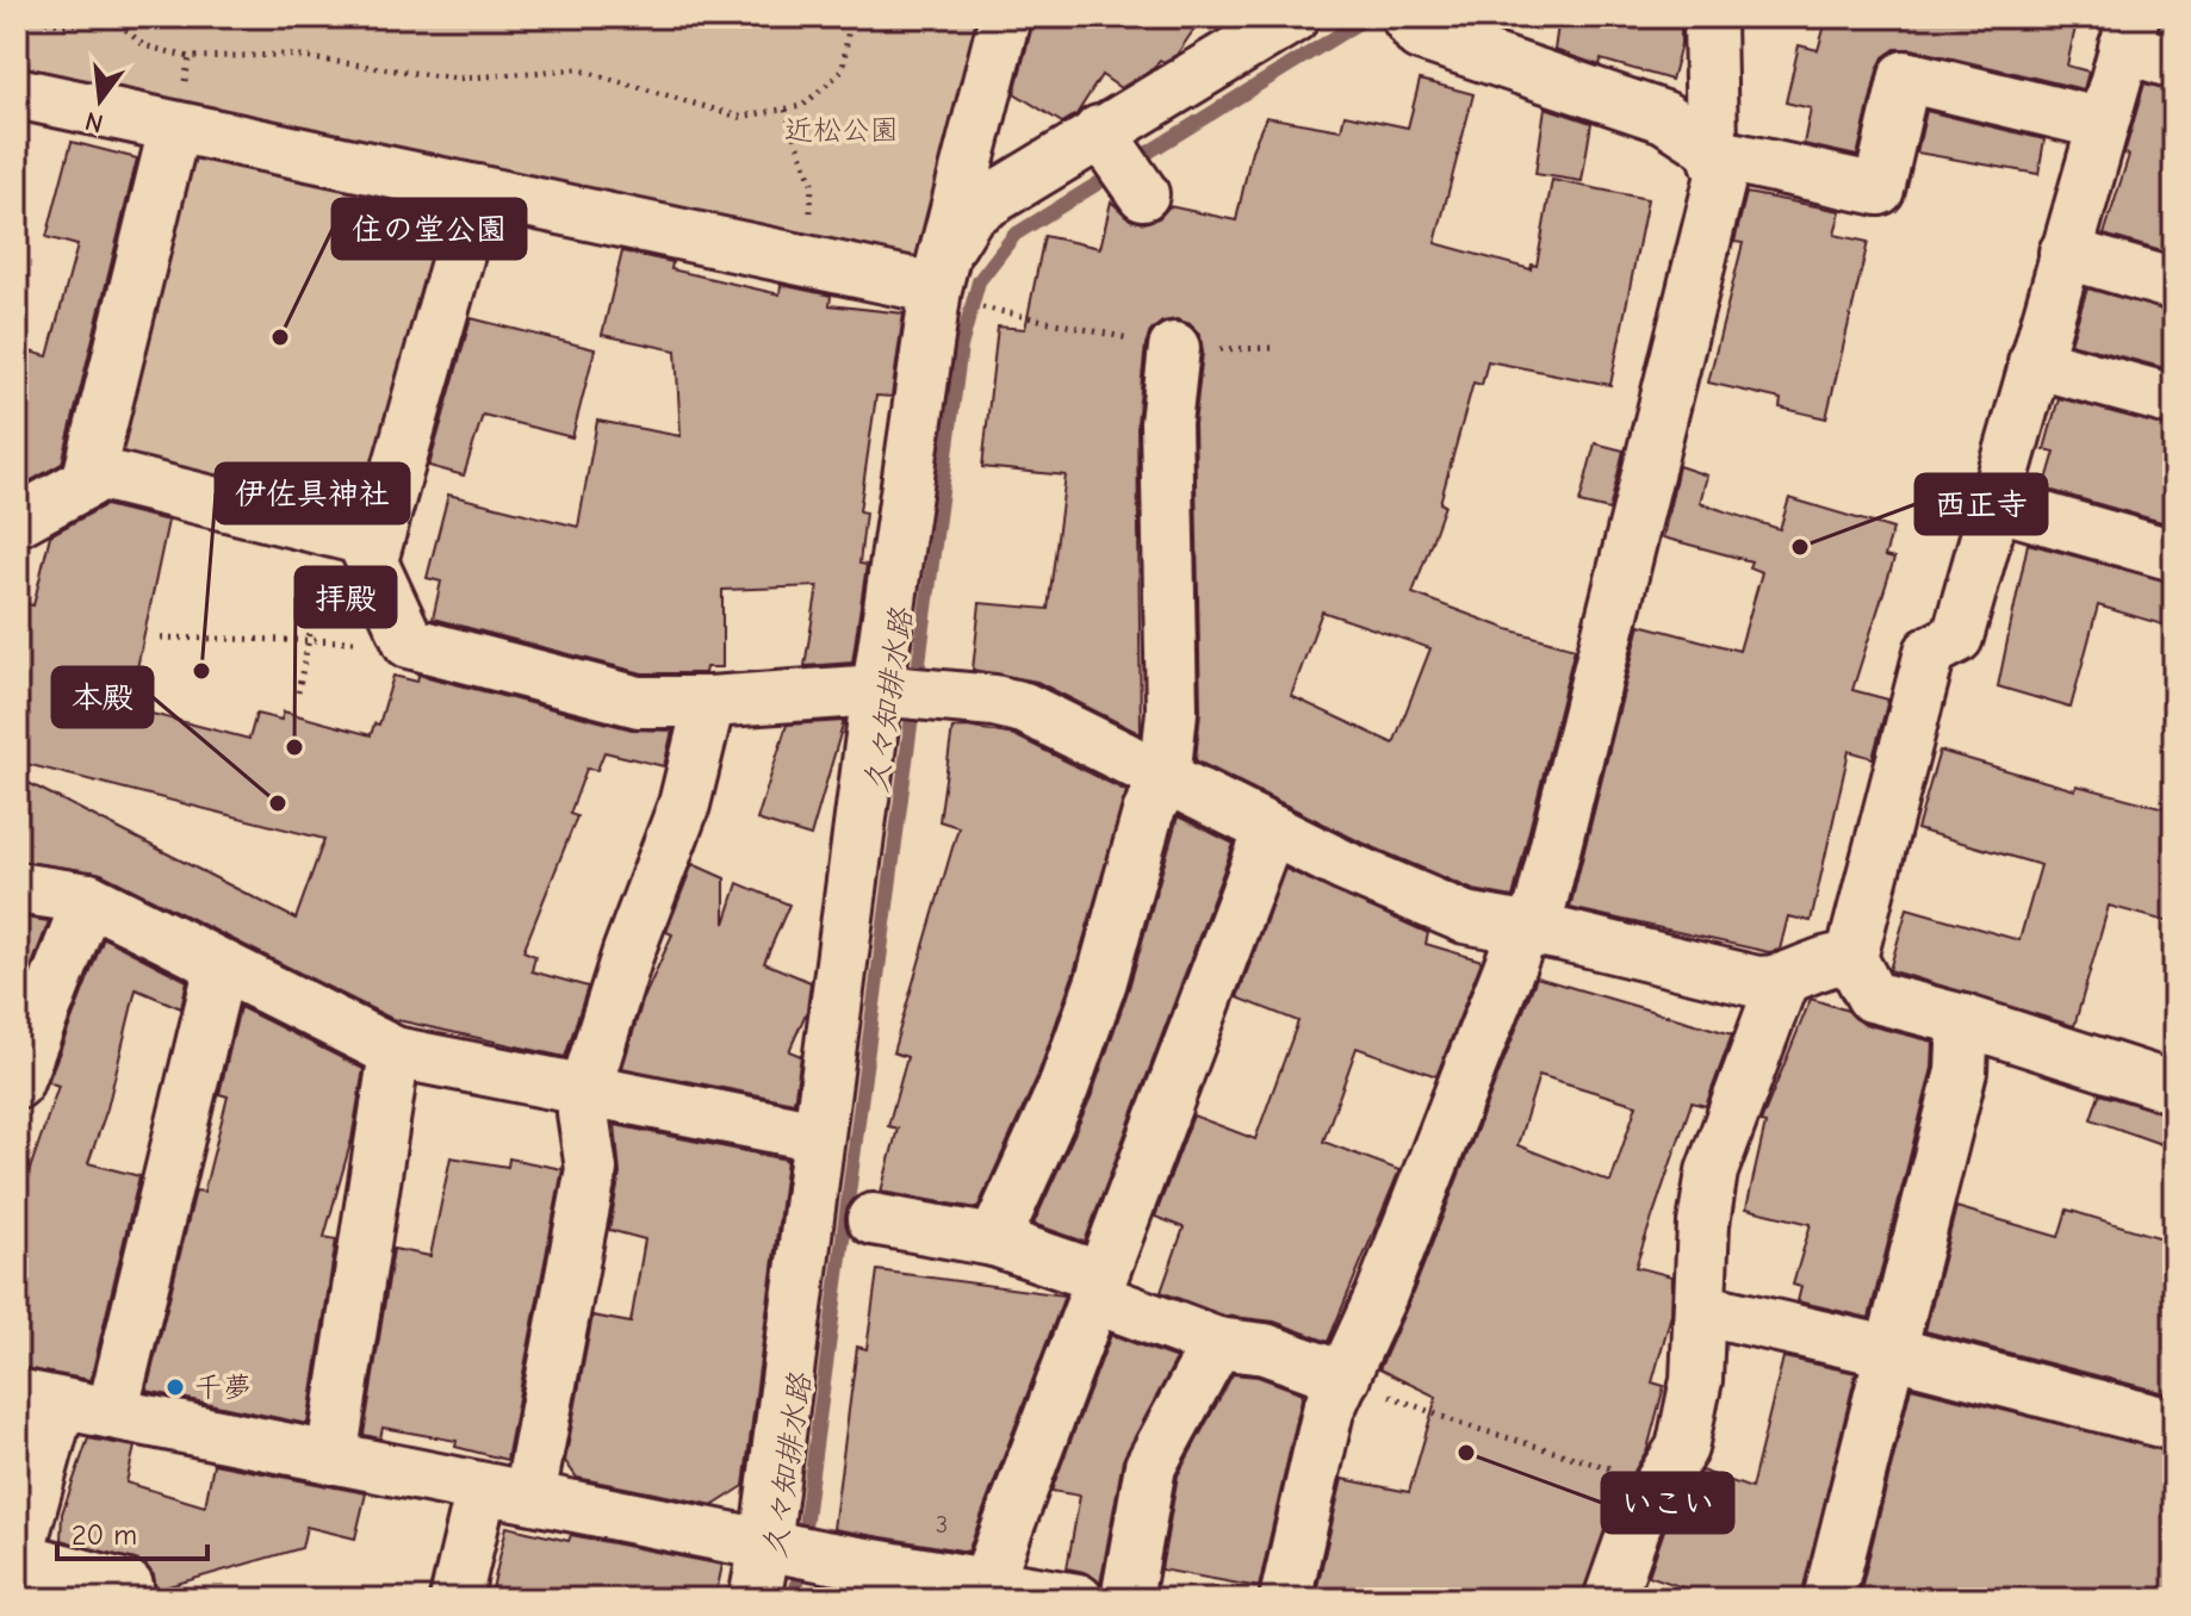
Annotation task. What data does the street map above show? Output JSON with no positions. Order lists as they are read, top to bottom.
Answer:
{
  "water": ["久々知排水路"],
  "parks": ["近松公園"],
  "places": [
    "住の堂公園",
    "西正寺",
    "伊佐具神社",
    "拝殿",
    "本殿",
    "千夢",
    "いこい"
  ],
  "house_numbers": ["3"],
  "scale_bar": "20 m",
  "north": "bottom"
}
